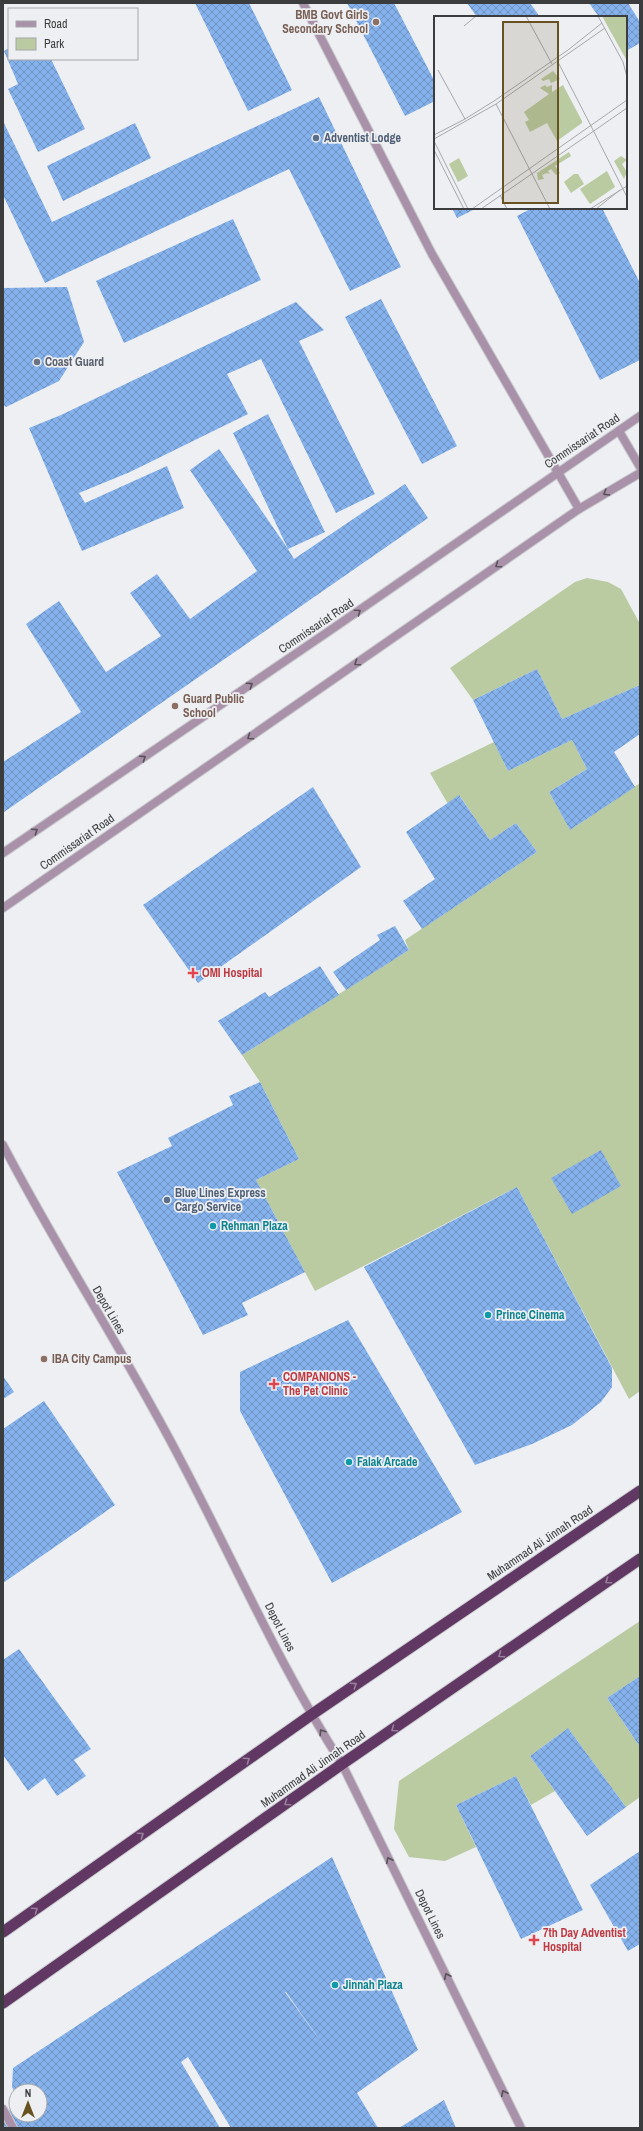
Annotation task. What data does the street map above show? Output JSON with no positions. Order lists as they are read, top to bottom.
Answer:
{
  "streets": {
    "highway": ["Muhammad Ali Jinnah Road"],
    "street": ["Commissariat Road", "Depot Lines"]
  },
  "crossings": [
    ["Depot Lines", "Muhammad Ali Jinnah Road"]
  ],
  "one_way": ["Depot Lines"],
  "places": {
    "other": [
      "BMB Govt Girls Secondary School",
      "Adventist Lodge",
      "Coast Guard",
      "Guard Public School",
      "Blue Lines Express Cargo Service",
      "Rehman Plaza",
      "Prince Cinema",
      "IBA City Campus",
      "Falak Arcade",
      "Jinnah Plaza"
    ],
    "health": ["OMI Hospital", "COMPANIONS - The Pet Clinic", "7th Day Adventist Hospital"]
  },
  "legend": ["Road", "Park"],
  "north": "top"
}
